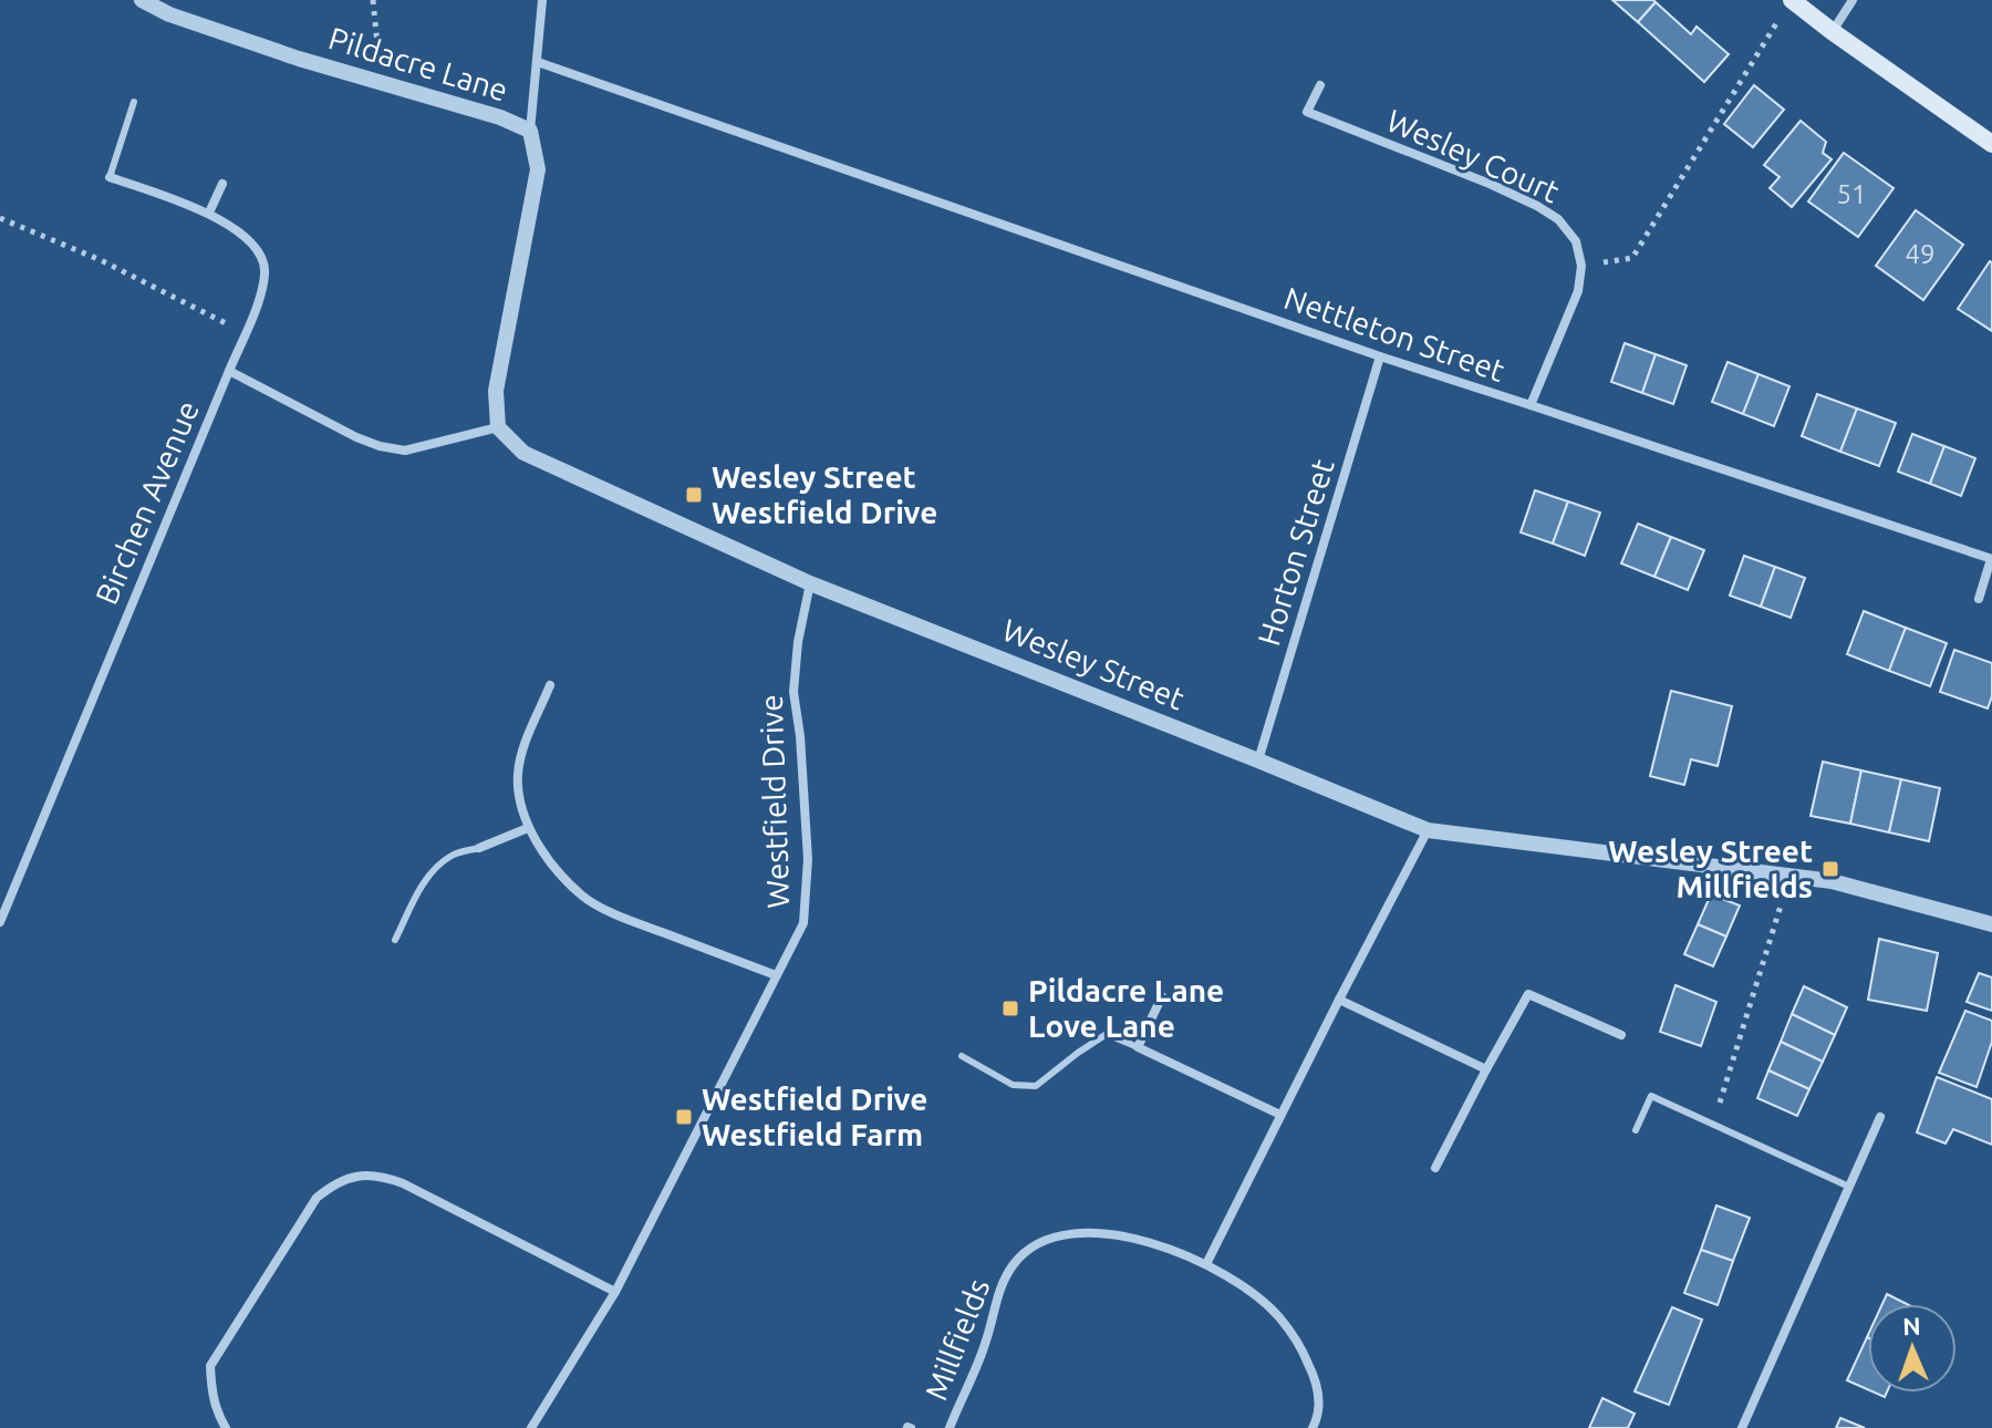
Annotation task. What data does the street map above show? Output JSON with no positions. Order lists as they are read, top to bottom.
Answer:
{
  "streets": {
    "street": [
      "Pildacre Lane",
      "Wesley Court",
      "Nettleton Street",
      "Birchen Avenue",
      "Horton Street",
      "Wesley Street",
      "Westfield Drive",
      "Millfields"
    ]
  },
  "crossings": [
    ["Pildacre Lane", "Nettleton Street"],
    ["Nettleton Street", "Horton Street"],
    ["Birchen Avenue", "Wesley Street"],
    ["Horton Street", "Wesley Street"],
    ["Wesley Street", "Westfield Drive"]
  ],
  "places": {
    "transit": [
      "Wesley Street Westfield Drive",
      "Wesley Street Millfields",
      "Pildacre Lane Love Lane",
      "Westfield Drive Westfield Farm"
    ]
  },
  "house_numbers": ["51", "49"],
  "north": "top"
}
